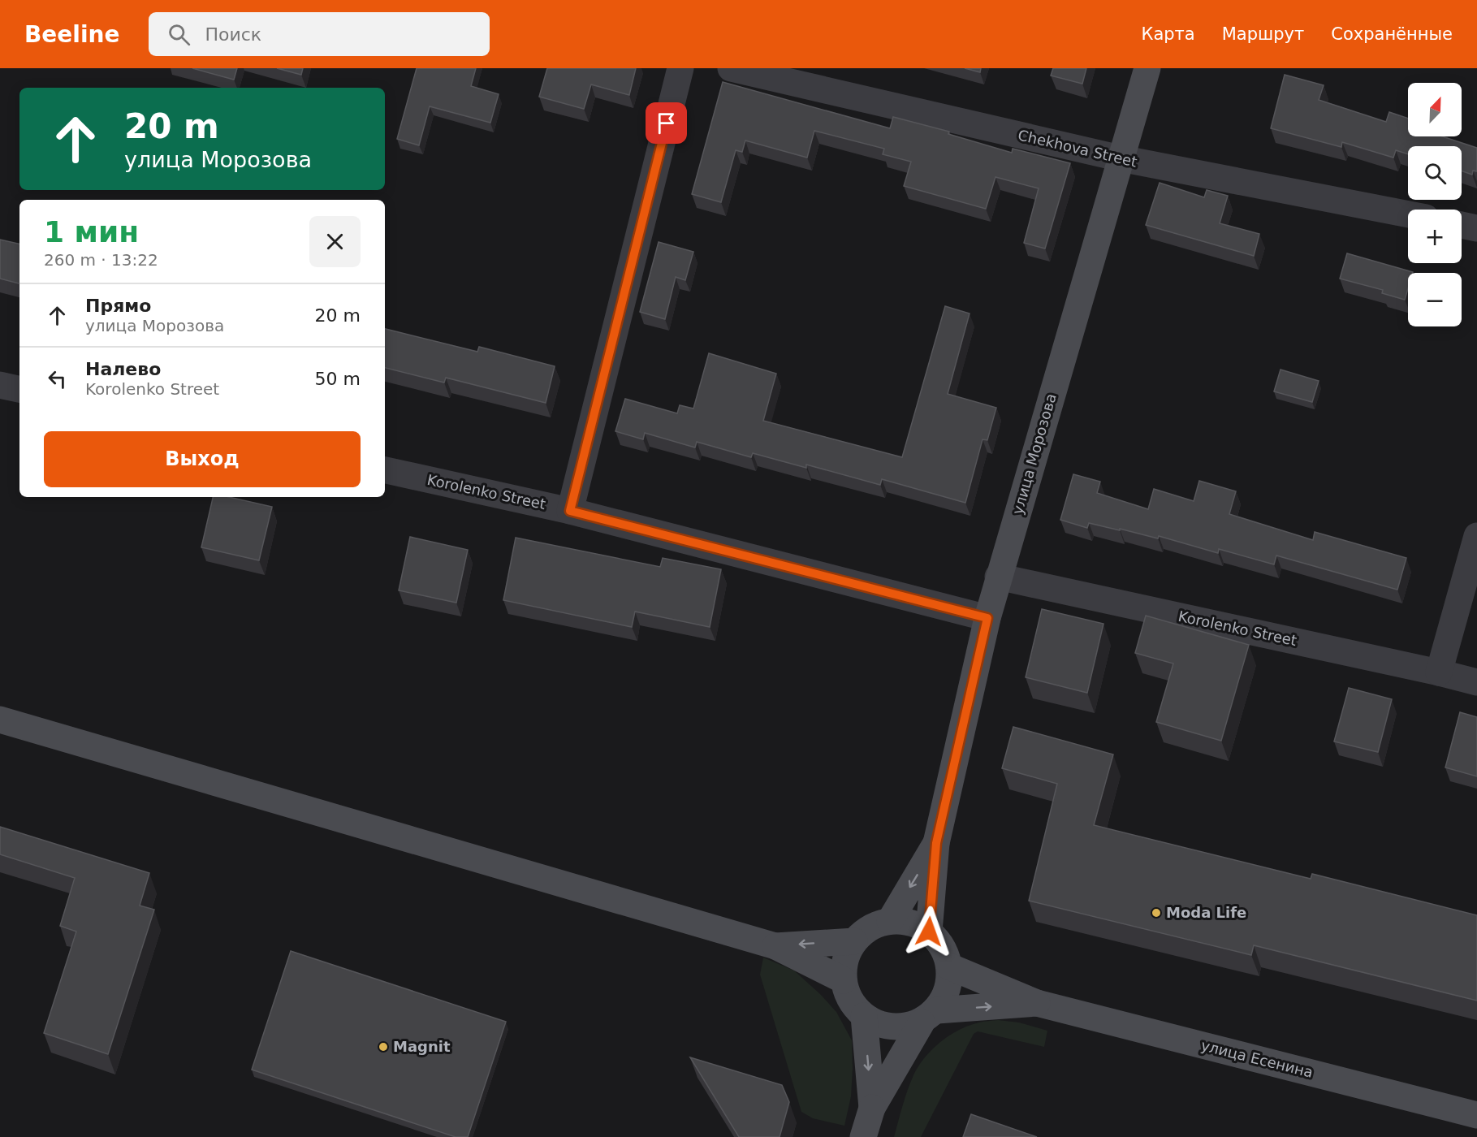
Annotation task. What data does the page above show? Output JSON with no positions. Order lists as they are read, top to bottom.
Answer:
{
  "streets": {
    "street": [
      "Chekhova Street",
      "улица Морозова",
      "Korolenko Street",
      "улица Есенина"
    ]
  },
  "crossings": [
    ["Chekhova Street", "улица Морозова"],
    ["улица Морозова", "Korolenko Street"]
  ],
  "places": ["Moda Life", "Magnit"],
  "north": "top right",
  "page": {
    "header": "Beeline",
    "search": "Поиск",
    "nav": ["Карта", "Маршрут", "Сохранённые"],
    "map_buttons": ["+", "−"],
    "turn": ["20 m", "улица Морозова"],
    "heading": ["1 мин", "260 m · 13:22"],
    "list": [
      {
        "name": "Прямо",
        "note": "улица Морозова",
        "value": "20 m"
      },
      {
        "name": "Налево",
        "note": "Korolenko Street",
        "value": "50 m"
      }
    ],
    "buttons": "Выход"
  }
}
